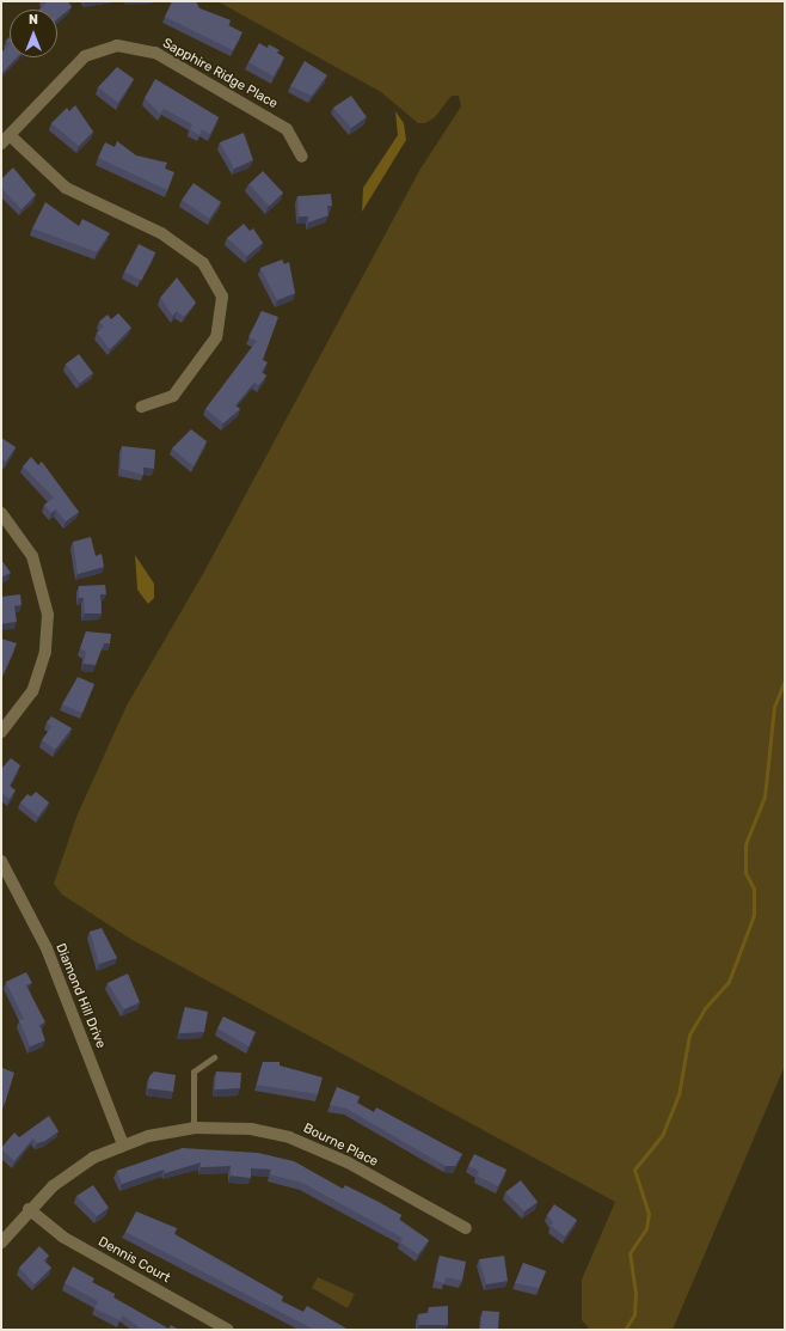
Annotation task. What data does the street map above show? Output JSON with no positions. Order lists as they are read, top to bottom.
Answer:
{
  "streets": {
    "street": [
      "Sapphire Ridge Place",
      "Diamond Hill Drive",
      "Bourne Place",
      "Dennis Court"
    ]
  },
  "crossings": [
    ["Diamond Hill Drive", "Bourne Place"],
    ["Bourne Place", "Dennis Court"]
  ],
  "north": "top"
}
